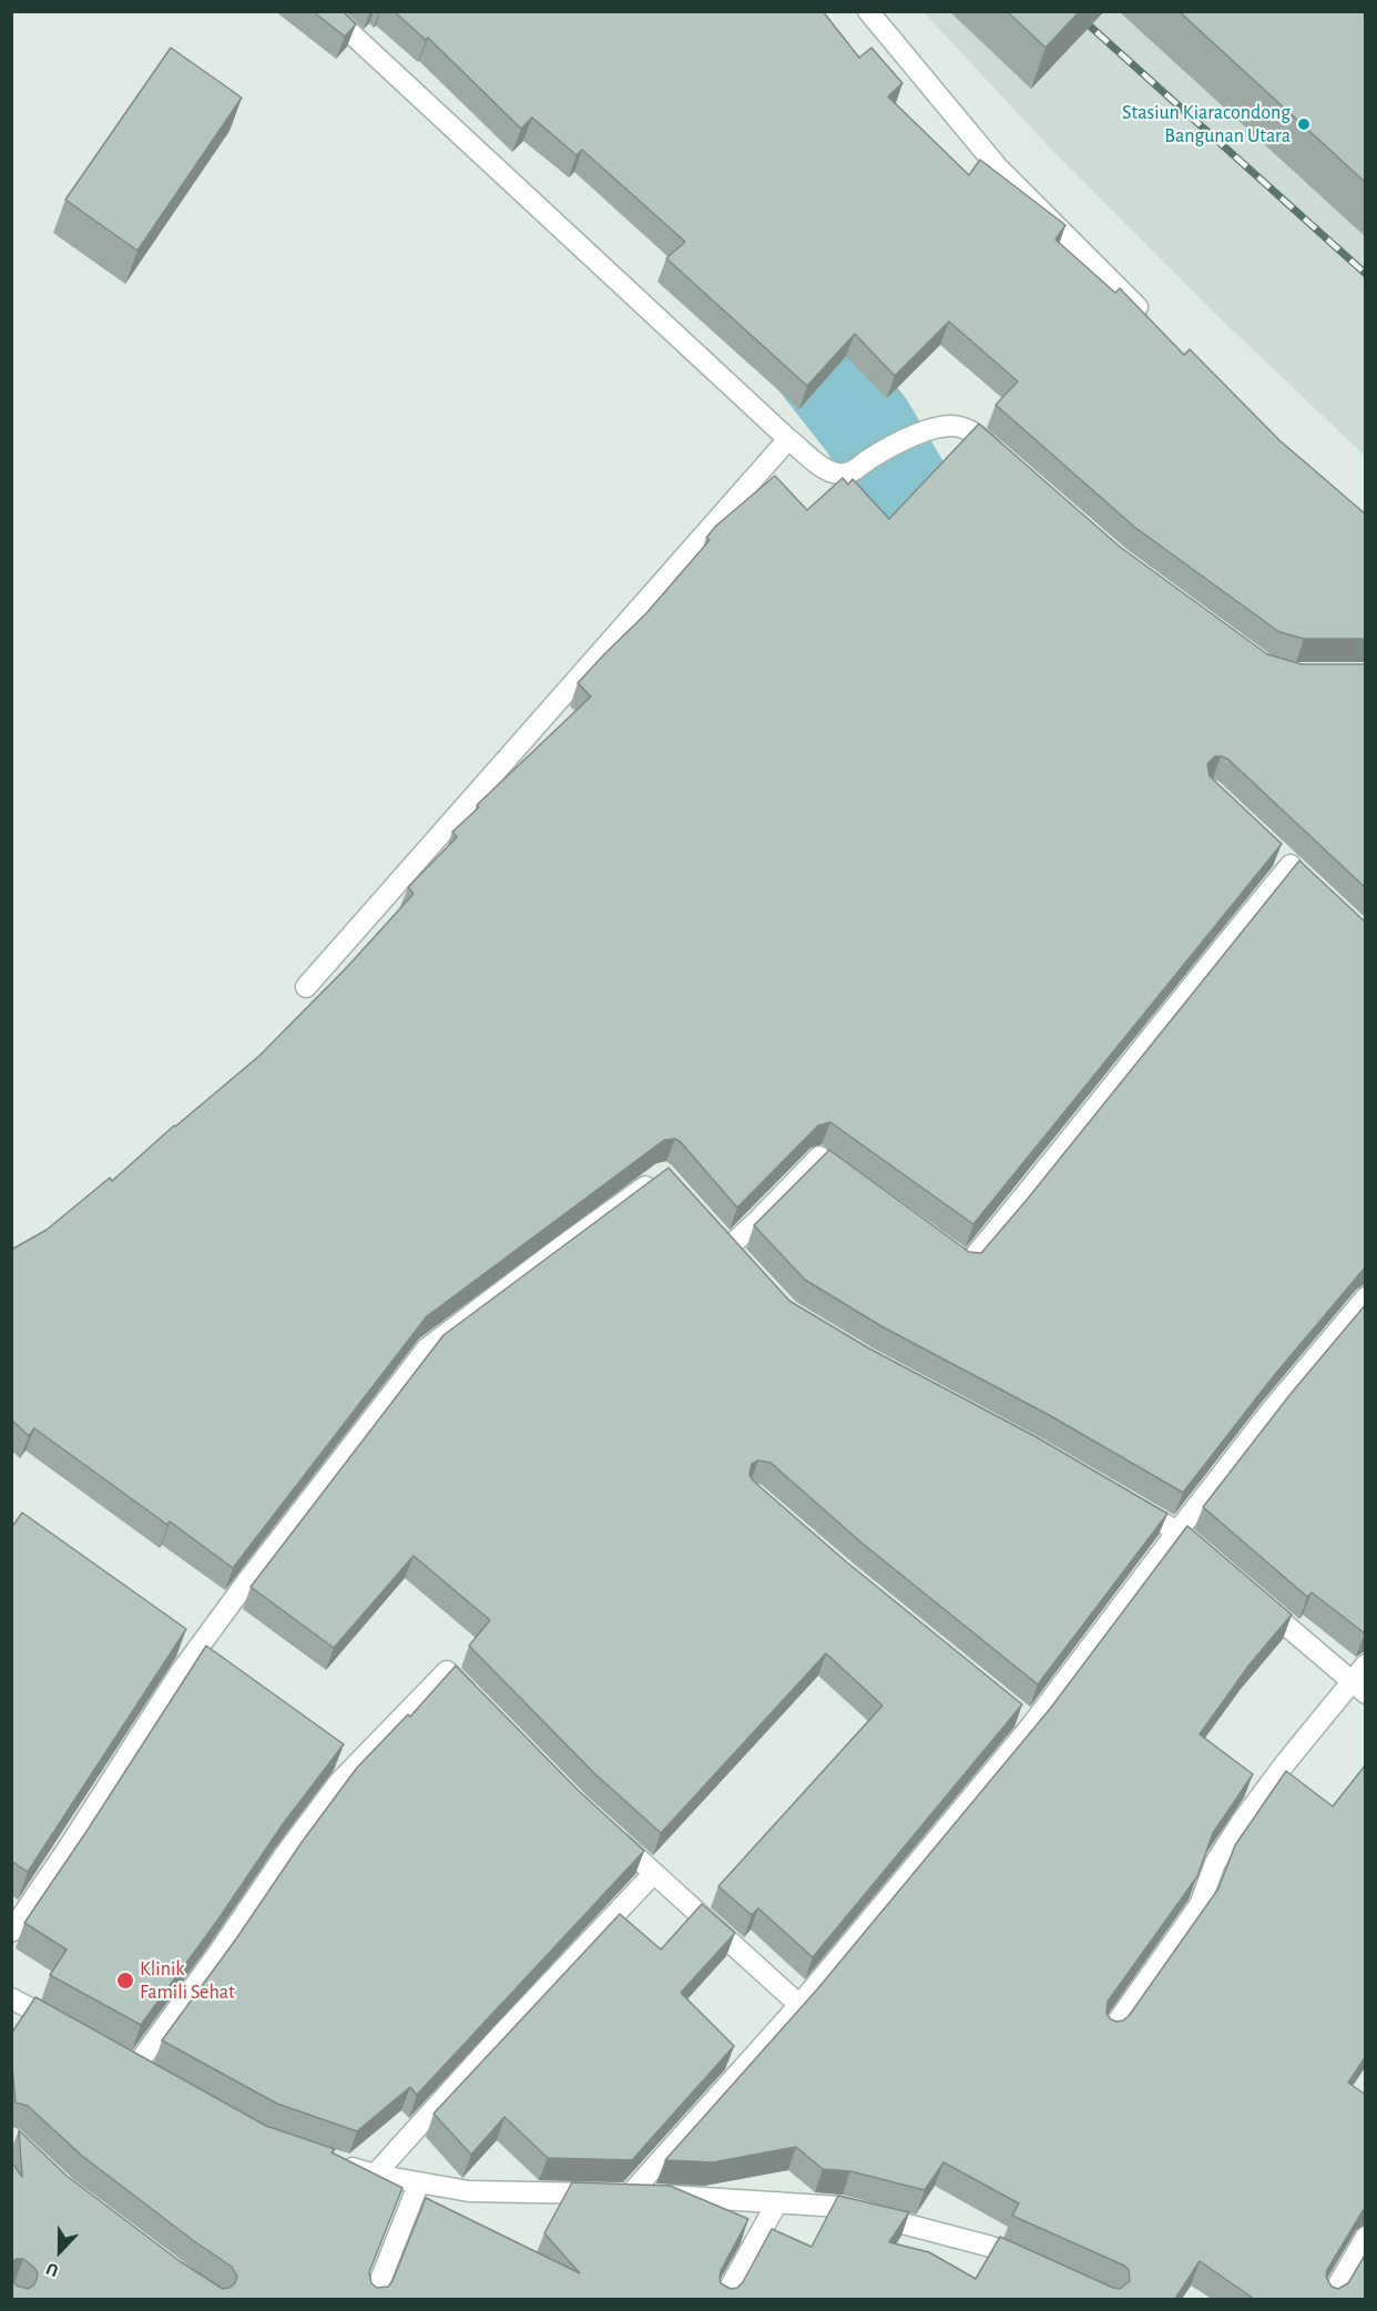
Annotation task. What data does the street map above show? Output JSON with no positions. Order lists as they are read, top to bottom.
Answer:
{
  "places": ["Stasiun Kiaracondong Bangunan Utara", "Klinik Famili Sehat"],
  "north": "bottom"
}
